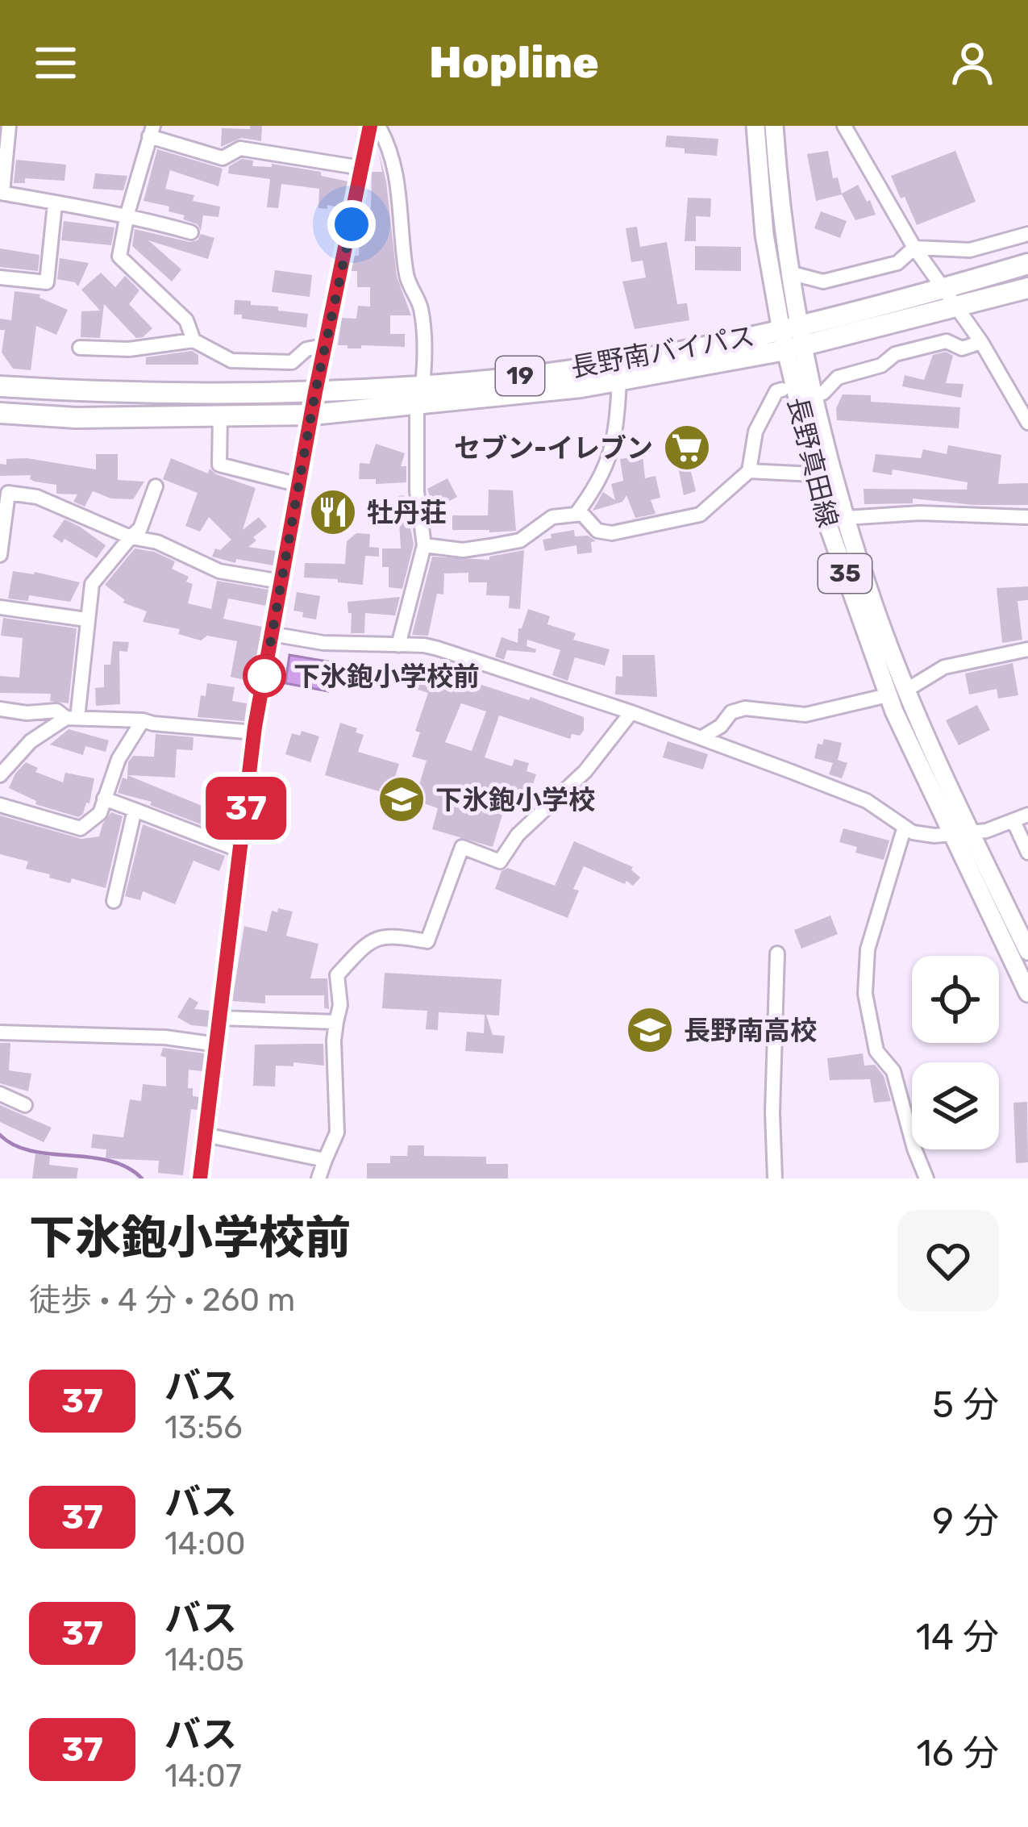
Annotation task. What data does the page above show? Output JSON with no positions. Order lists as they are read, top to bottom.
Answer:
{
  "streets": {
    "highway": ["長野南バイパス", "19"],
    "main road": ["長野真田線", "35"]
  },
  "crossings": [
    ["長野南バイパス", "長野真田線"]
  ],
  "places": {
    "supermarket": ["セブン-イレブン"],
    "restaurant": ["牡丹荘"],
    "other": ["下氷鉋小学校前"],
    "school or university": ["下氷鉋小学校", "長野南高校"]
  },
  "lines": ["bus line 37"],
  "page": {
    "header": "Hopline",
    "on_map": "37",
    "heading": ["下氷鉋小学校前", "徒歩 · 4 分 · 260 m"],
    "list": [
      {
        "mark": "37",
        "name": "バス",
        "note": "13:56",
        "value": "5 分"
      },
      {
        "mark": "37",
        "name": "バス",
        "note": "14:00",
        "value": "9 分"
      },
      {
        "mark": "37",
        "name": "バス",
        "note": "14:05",
        "value": "14 分"
      },
      {
        "mark": "37",
        "name": "バス",
        "note": "14:07",
        "value": "16 分"
      }
    ]
  }
}
